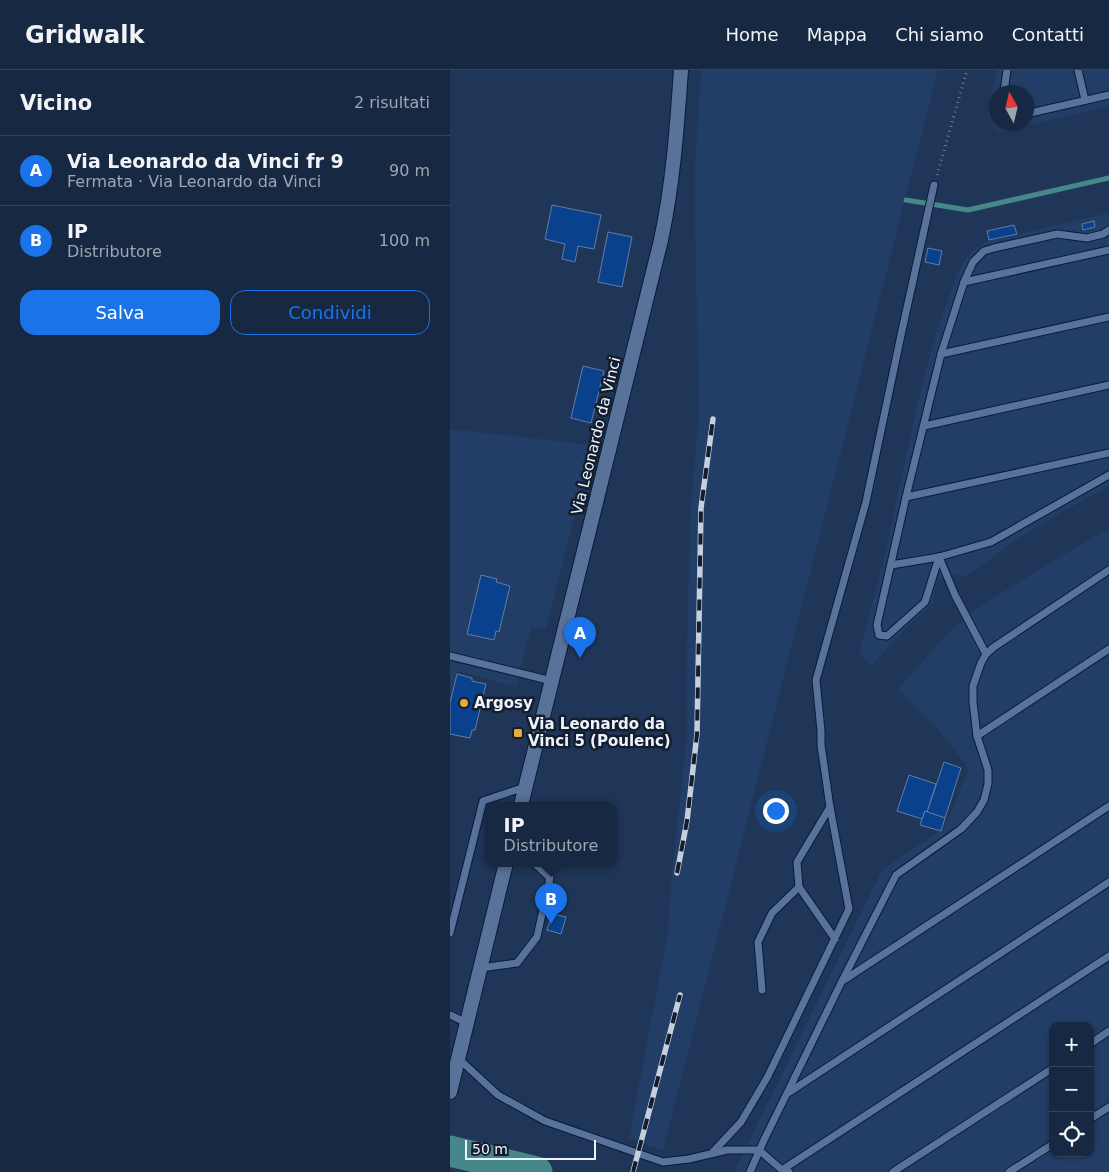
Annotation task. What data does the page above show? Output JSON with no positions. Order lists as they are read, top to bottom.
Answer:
{
  "streets": {
    "main road": ["Via Leonardo da Vinci"]
  },
  "places": {
    "other": ["Argosy"],
    "transit": ["Via Leonardo da Vinci 5 (Poulenc)"]
  },
  "scale_bar": "50 m",
  "north": "top",
  "page": {
    "header": "Gridwalk",
    "nav": [
      "Home",
      "Mappa",
      "Chi siamo",
      "Contatti"
    ],
    "heading": ["Vicino", "2 risultati"],
    "list": [
      {
        "mark": "A",
        "name": "Via Leonardo da Vinci fr 9",
        "note": "Fermata · Via Leonardo da Vinci",
        "value": "90 m"
      },
      {
        "mark": "B",
        "name": "IP",
        "note": "Distributore",
        "value": "100 m"
      }
    ],
    "buttons": ["Salva", "Condividi"],
    "pins": ["A", "B"],
    "popup": ["IP", "Distributore"],
    "map_buttons": ["+", "−"],
    "scale": "50 m"
  }
}
